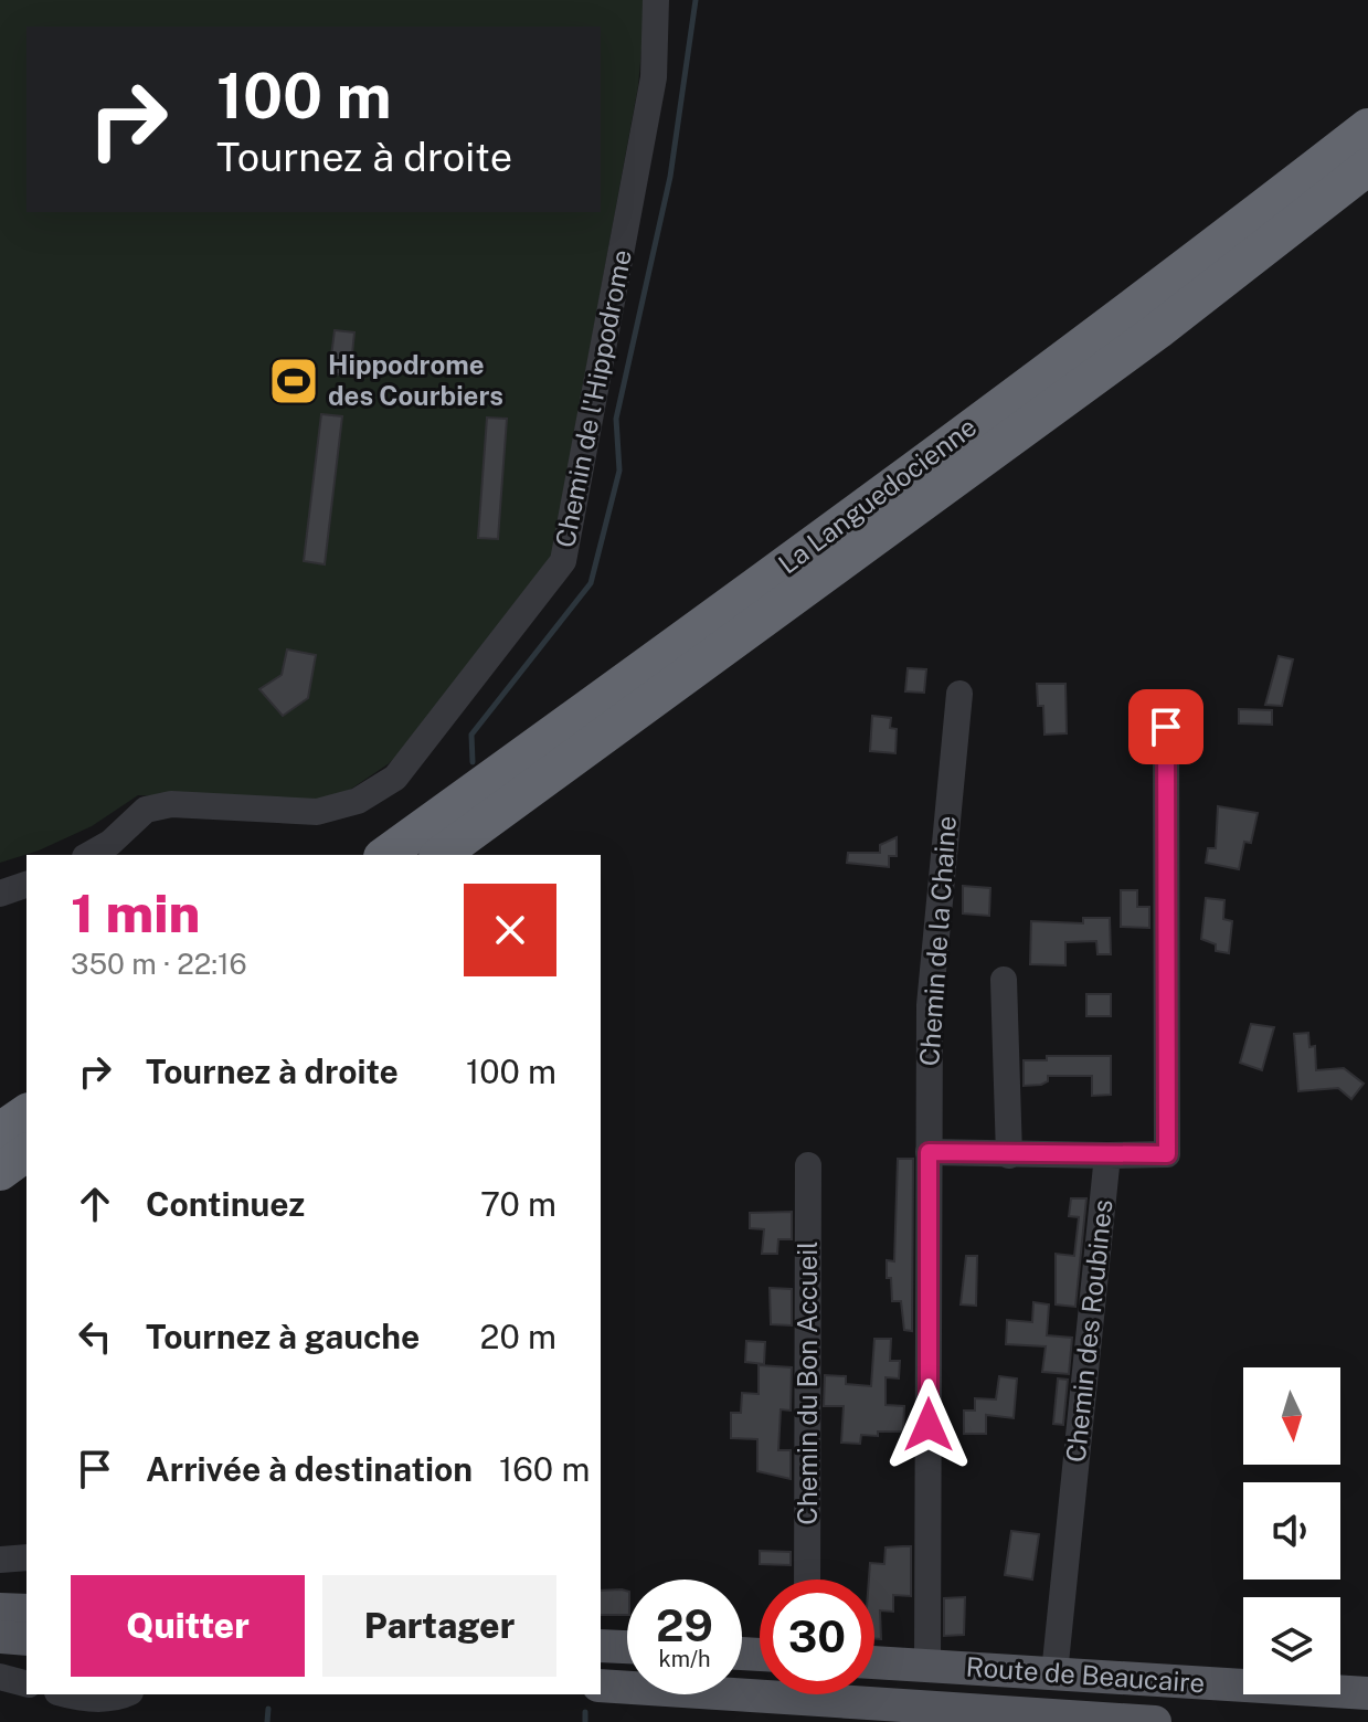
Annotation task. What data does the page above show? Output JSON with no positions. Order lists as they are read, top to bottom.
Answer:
{
  "streets": {
    "highway": ["La Languedocienne"],
    "main road": ["Route de Beaucaire"],
    "street": [
      "Chemin de l'Hippodrome",
      "Chemin de la Chaine",
      "Chemin des Roubines",
      "Chemin du Bon Accueil"
    ]
  },
  "crossings": [
    ["Chemin de la Chaine", "Route de Beaucaire"],
    ["Chemin des Roubines", "Route de Beaucaire"]
  ],
  "places": {
    "sports": ["Hippodrome des Courbiers"]
  },
  "north": "bottom",
  "page": {
    "turn": ["100 m", "Tournez à droite"],
    "heading": ["1 min", "350 m · 22:16"],
    "list": [
      {
        "name": "Tournez à droite",
        "value": "100 m"
      },
      {
        "name": "Continuez",
        "value": "70 m"
      },
      {
        "name": "Tournez à gauche",
        "value": "20 m"
      },
      {
        "name": "Arrivée à destination",
        "value": "160 m"
      }
    ],
    "buttons": ["Quitter", "Partager"],
    "speed": "29 km/h",
    "limit": "30"
  }
}
